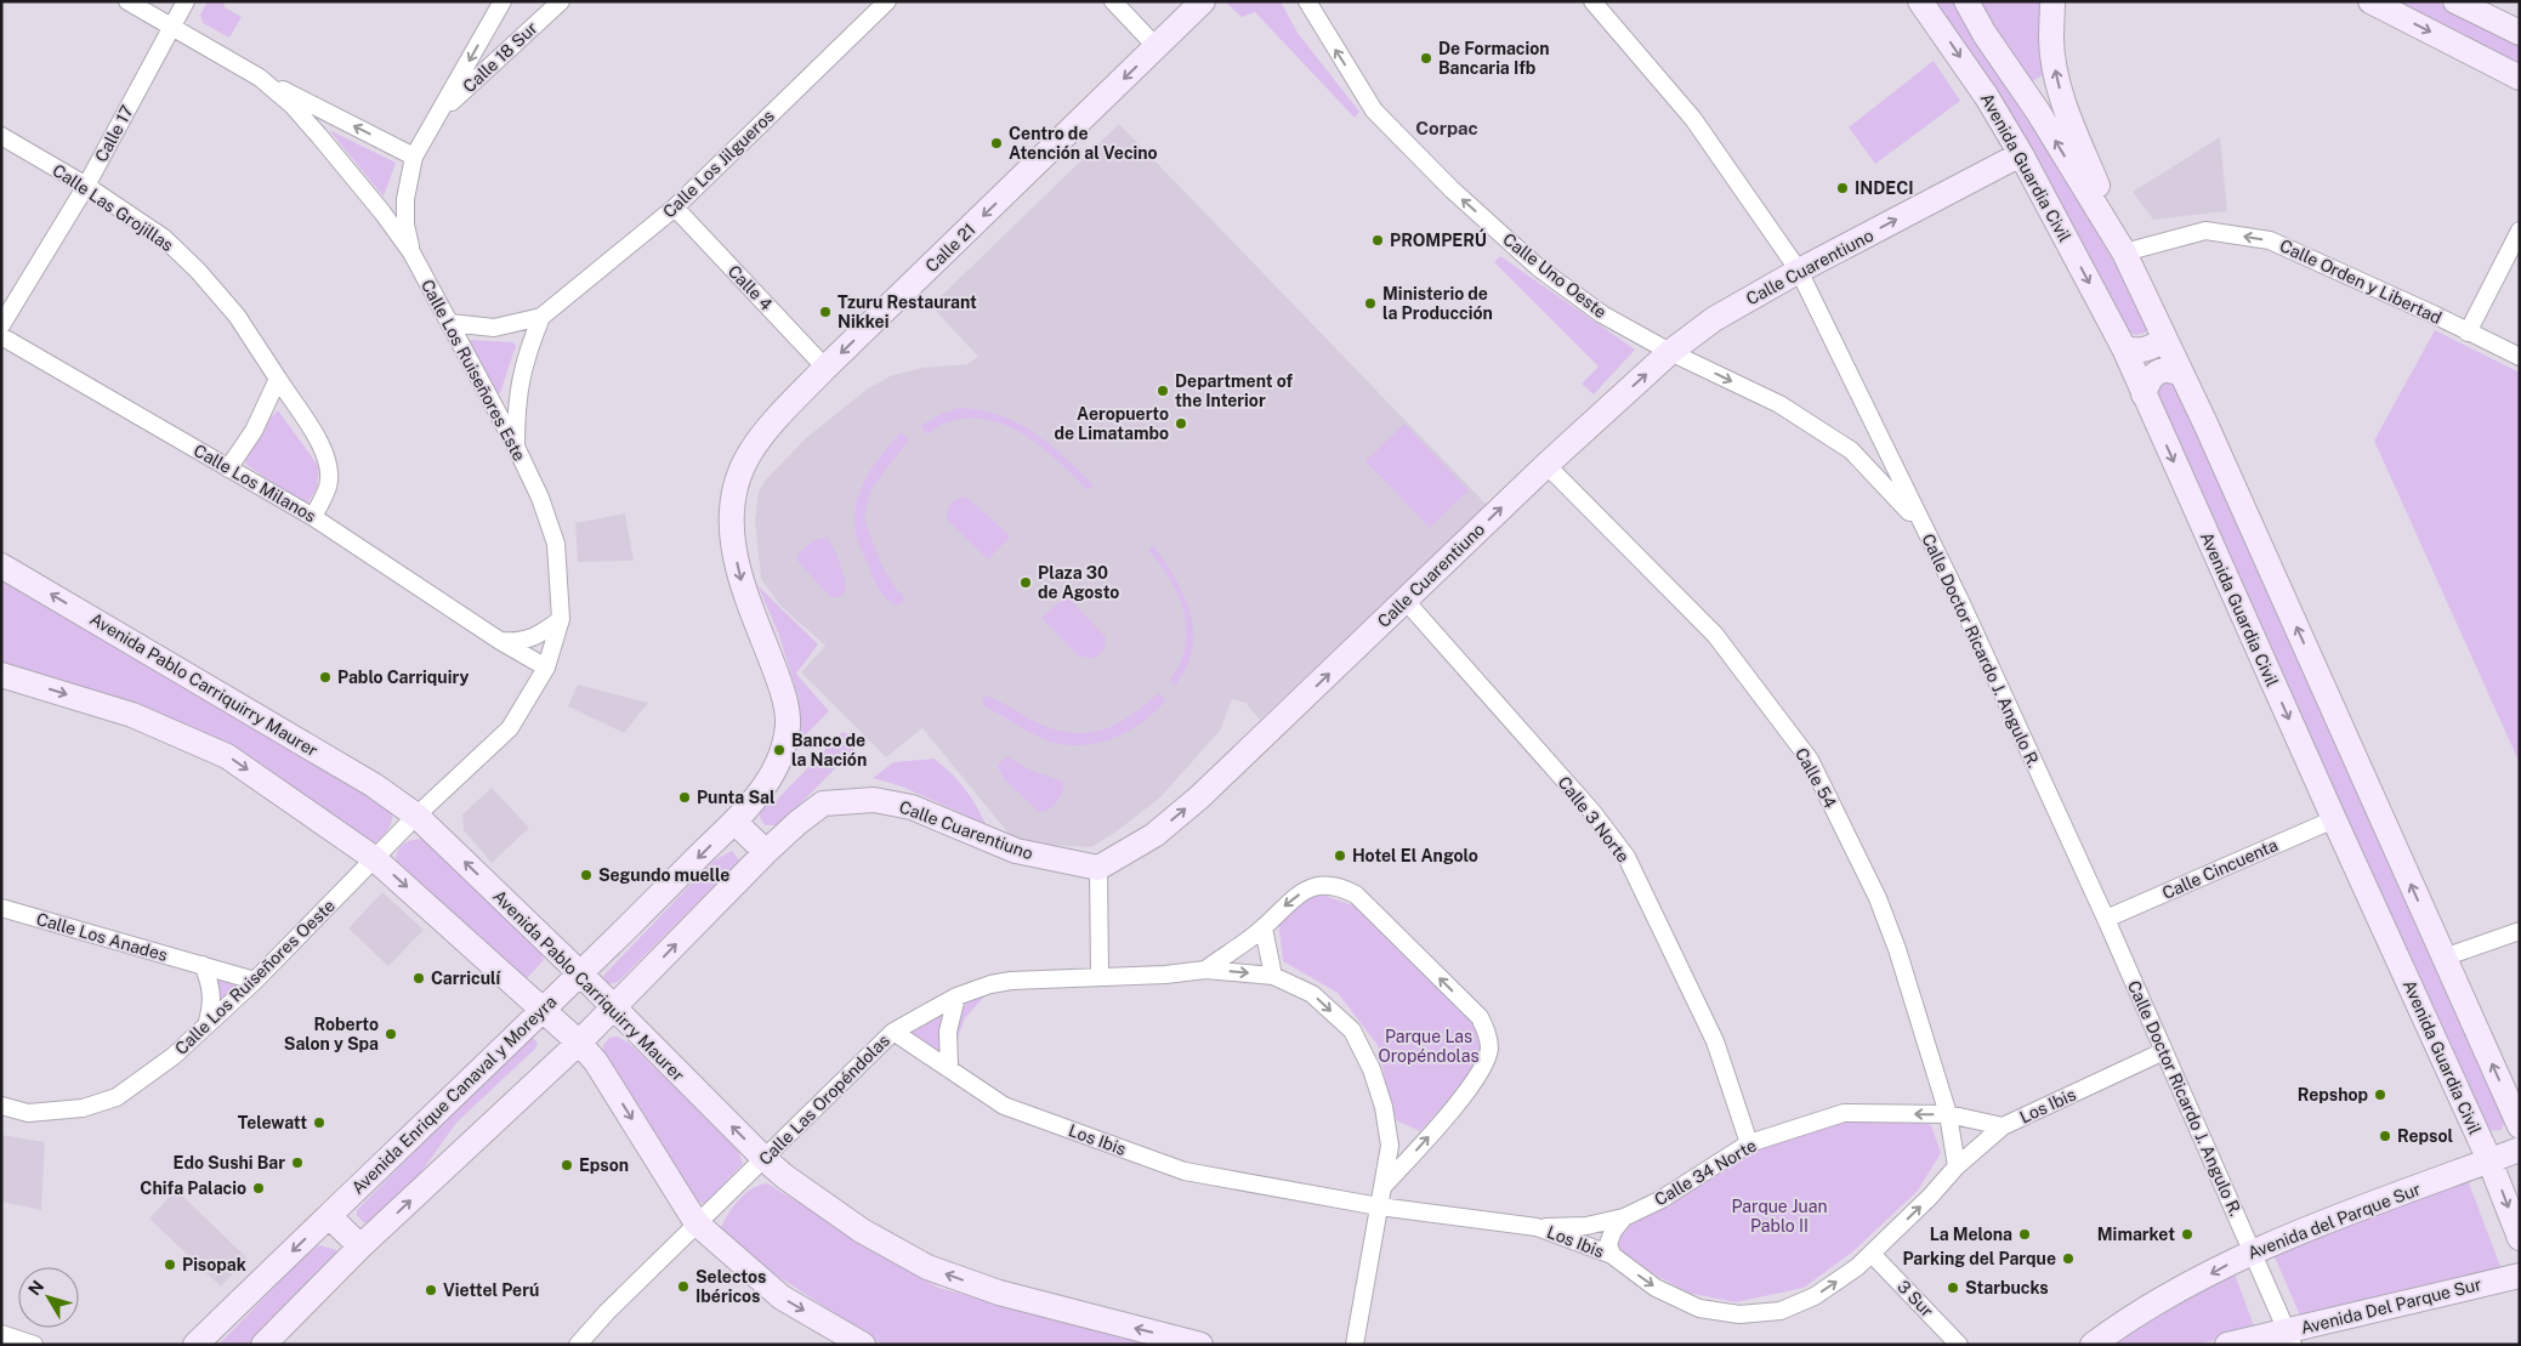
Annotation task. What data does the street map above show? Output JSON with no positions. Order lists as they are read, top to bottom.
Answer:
{
  "streets": {
    "main road": [
      "Avenida Guardia Civil",
      "Calle 21",
      "Calle Cuarentiuno",
      "Avenida Pablo Carriquirry Maurer",
      "Avenida Enrique Canaval y Moreyra",
      "Avenida del Parque Sur",
      "Avenida Del Parque Sur"
    ],
    "street": [
      "Calle 18 Sur",
      "Calle 17",
      "Calle Los Jilgueros",
      "Calle Las Grojillas",
      "Calle Uno Oeste",
      "Calle Orden y Libertad",
      "Calle 4",
      "Calle Los Ruiseñores Este",
      "Calle Los Milanos",
      "Calle Doctor Ricardo J. Angulo R.",
      "Calle 54",
      "Calle 3 Norte",
      "Calle Cincuenta",
      "Calle Los Anades",
      "Calle Los Ruiseñores Oeste",
      "Calle Las Oropéndolas",
      "Los Ibis",
      "Calle 34 Norte",
      "3 Sur"
    ]
  },
  "crossings": [
    ["Calle 17", "Calle Las Grojillas"],
    ["Calle 17", "Calle Los Ruiseñores Este"],
    ["Calle Los Jilgueros", "Calle 4"],
    ["Calle Los Jilgueros", "Calle Los Ruiseñores Este"],
    ["Avenida Guardia Civil", "Calle Cuarentiuno"],
    ["Avenida Guardia Civil", "Calle Orden y Libertad"],
    ["Avenida Guardia Civil", "Calle Cincuenta"],
    ["Avenida Guardia Civil", "Avenida del Parque Sur"],
    ["Calle Las Grojillas", "Calle Los Milanos"],
    ["Calle 21", "Calle 4"],
    ["Calle 21", "Avenida Enrique Canaval y Moreyra"],
    ["Calle Cuarentiuno", "Calle Uno Oeste"],
    ["Calle Cuarentiuno", "Calle Doctor Ricardo J. Angulo R."],
    ["Calle Cuarentiuno", "Calle 54"],
    ["Calle Cuarentiuno", "Calle 3 Norte"],
    ["Calle Uno Oeste", "Calle Doctor Ricardo J. Angulo R."],
    ["Calle Los Ruiseñores Este", "Calle Los Milanos"],
    ["Calle Los Ruiseñores Este", "Avenida Pablo Carriquirry Maurer"],
    ["Calle Los Ruiseñores Este", "Calle Los Ruiseñores Oeste"],
    ["Calle Doctor Ricardo J. Angulo R.", "Calle Cincuenta"],
    ["Calle Doctor Ricardo J. Angulo R.", "Los Ibis"],
    ["Calle Doctor Ricardo J. Angulo R.", "Avenida del Parque Sur"],
    ["Calle Doctor Ricardo J. Angulo R.", "Avenida Del Parque Sur"],
    ["Avenida Pablo Carriquirry Maurer", "Calle Los Ruiseñores Oeste"],
    ["Avenida Pablo Carriquirry Maurer", "Avenida Enrique Canaval y Moreyra"],
    ["Avenida Pablo Carriquirry Maurer", "Calle Las Oropéndolas"],
    ["Calle 54", "Los Ibis"],
    ["Calle 54", "Calle 34 Norte"],
    ["Calle 3 Norte", "Calle 34 Norte"],
    ["Calle Los Anades", "Calle Los Ruiseñores Oeste"],
    ["Calle Las Oropéndolas", "Los Ibis"],
    ["Los Ibis", "Calle 34 Norte"],
    ["Los Ibis", "3 Sur"]
  ],
  "one_way": [
    "Calle 21",
    "Calle Cuarentiuno",
    "Calle Orden y Libertad",
    "Calle 34 Norte",
    "Avenida del Parque Sur"
  ],
  "districts": ["Corpac"],
  "parks": ["Parque Las Oropéndolas", "Parque Juan Pablo II"],
  "places": [
    "De Formacion Bancaria Ifb",
    "Centro de Atención al Vecino",
    "INDECI",
    "PROMPERÚ",
    "Ministerio de la Producción",
    "Tzuru Restaurant Nikkei",
    "Department of the Interior",
    "Aeropuerto de Limatambo",
    "Plaza 30 de Agosto",
    "Pablo Carriquiry",
    "Banco de la Nación",
    "Punta Sal",
    "Hotel El Angolo",
    "Segundo muelle",
    "Carriculí",
    "Roberto Salon y Spa",
    "Repshop",
    "Telewatt",
    "Repsol",
    "Edo Sushi Bar",
    "Epson",
    "Chifa Palacio",
    "La Melona",
    "Mimarket",
    "Parking del Parque",
    "Pisopak",
    "Selectos Ibéricos",
    "Starbucks",
    "Viettel Perú"
  ],
  "north": "top left"
}
